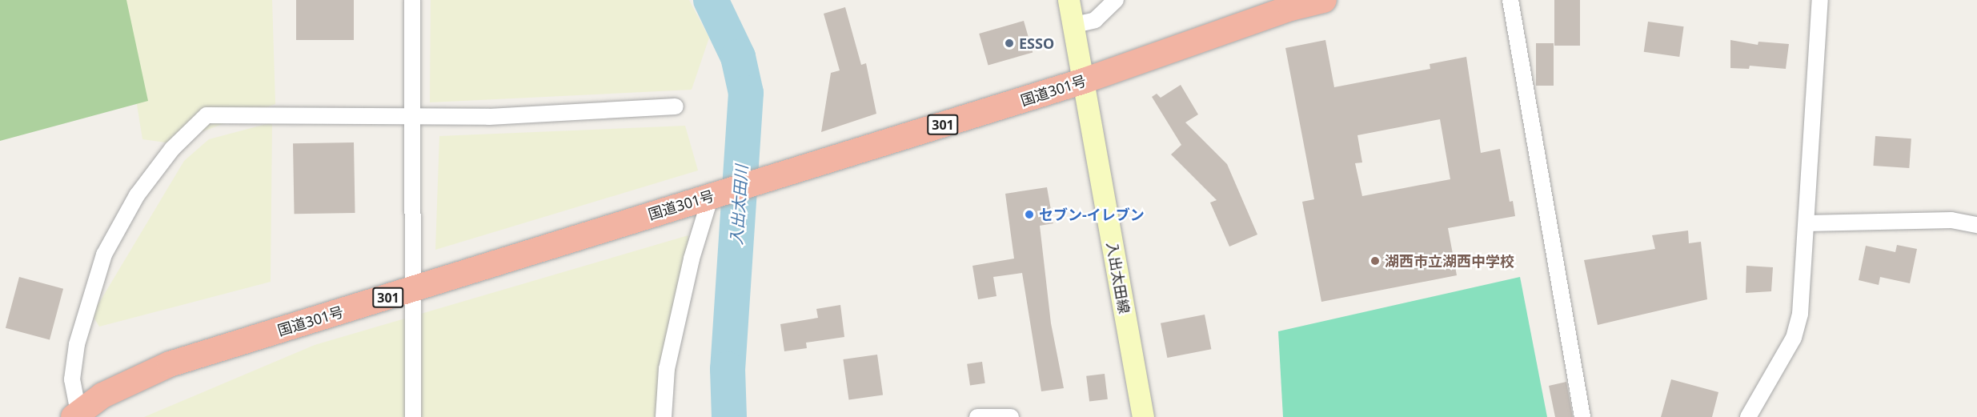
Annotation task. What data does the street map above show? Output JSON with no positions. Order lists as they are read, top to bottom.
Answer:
{
  "streets": {
    "highway": ["国道301号", "301"],
    "main road": ["入出太田線"]
  },
  "crossings": [
    ["国道301号", "入出太田線"]
  ],
  "water": ["入出太田川"],
  "places": ["ESSO", "セブン-イレブン", "湖西市立湖西中学校"]
}
